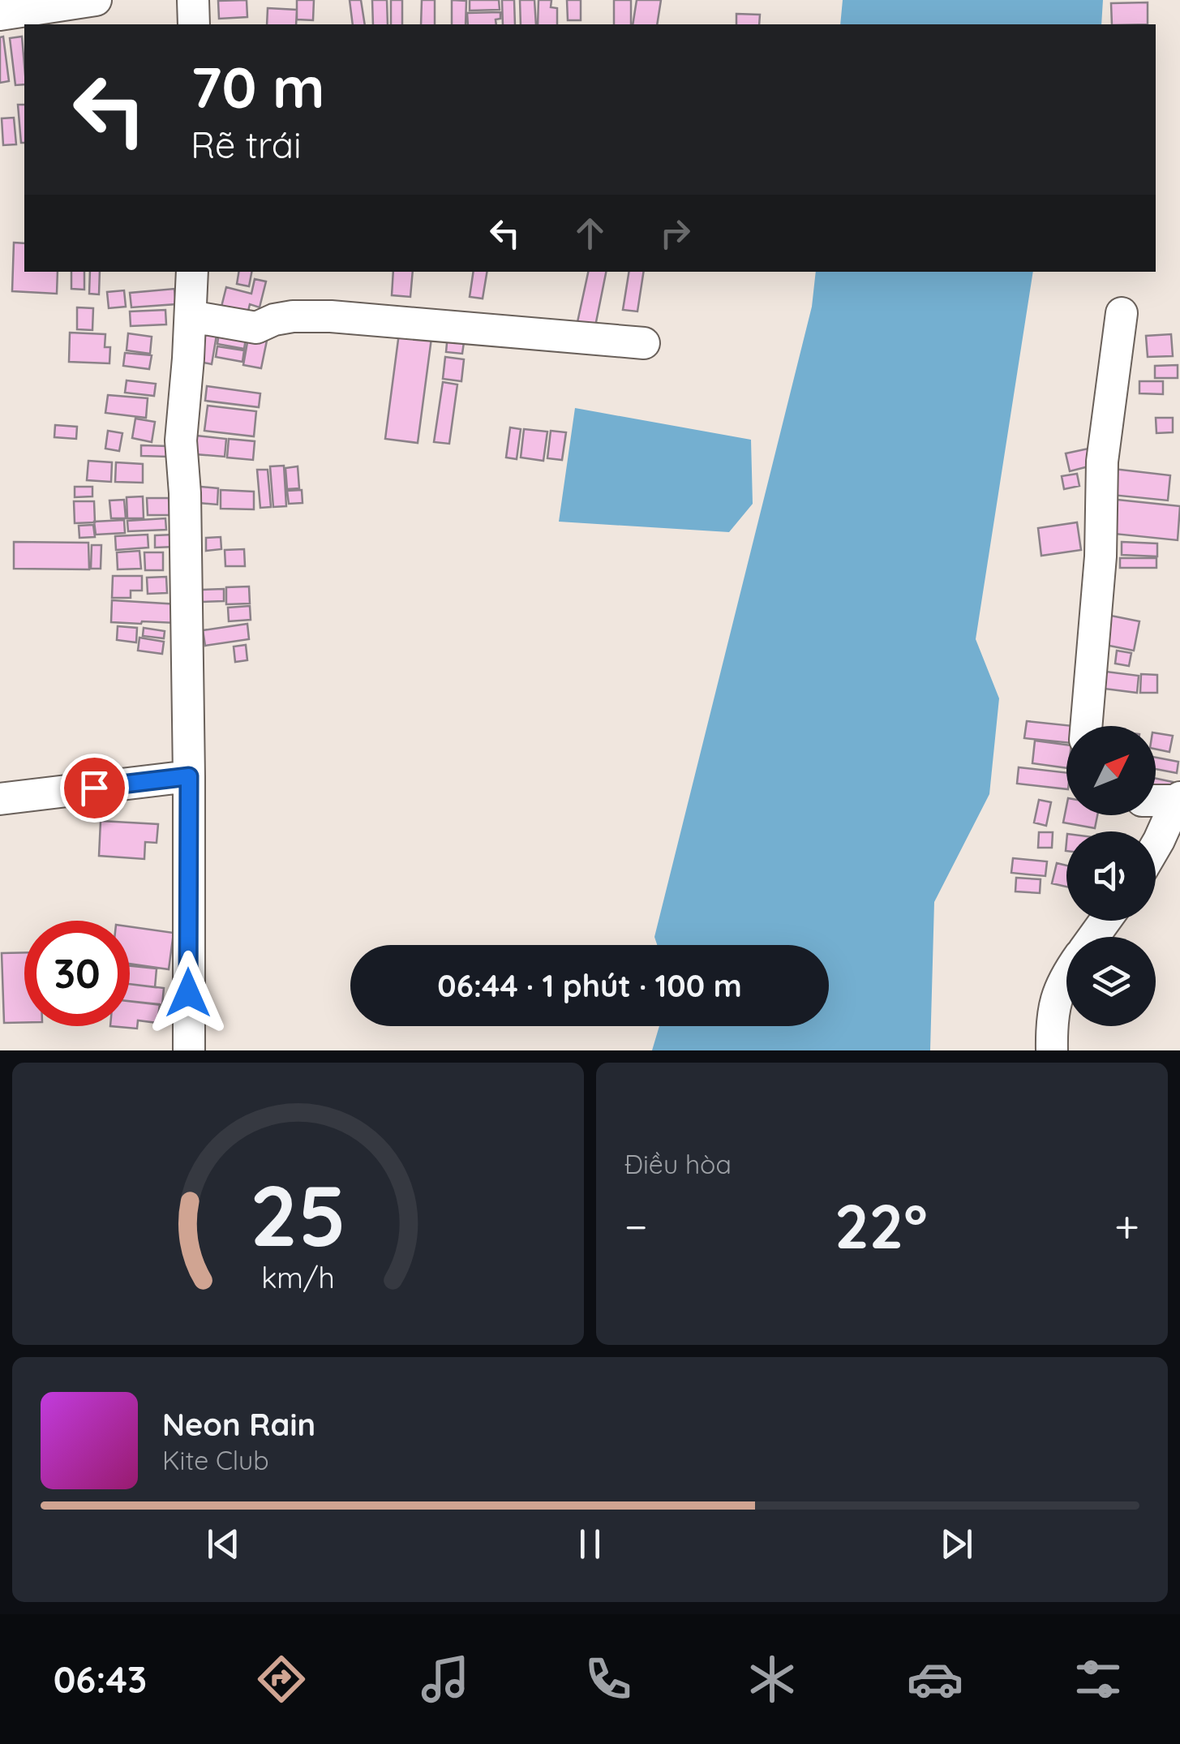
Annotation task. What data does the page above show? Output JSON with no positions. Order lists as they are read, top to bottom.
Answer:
{
  "north": "top right",
  "page": {
    "turn": ["70 m", "Rẽ trái"],
    "limit": "30",
    "trip": "06:44 · 1 phút · 100 m",
    "tile": "Điều hòa",
    "heat": ["−", "22°", "+"],
    "song": ["Neon Rain", "Kite Club"],
    "tabs": "06:43",
    "gauge": ["25", "km/h"]
  }
}
